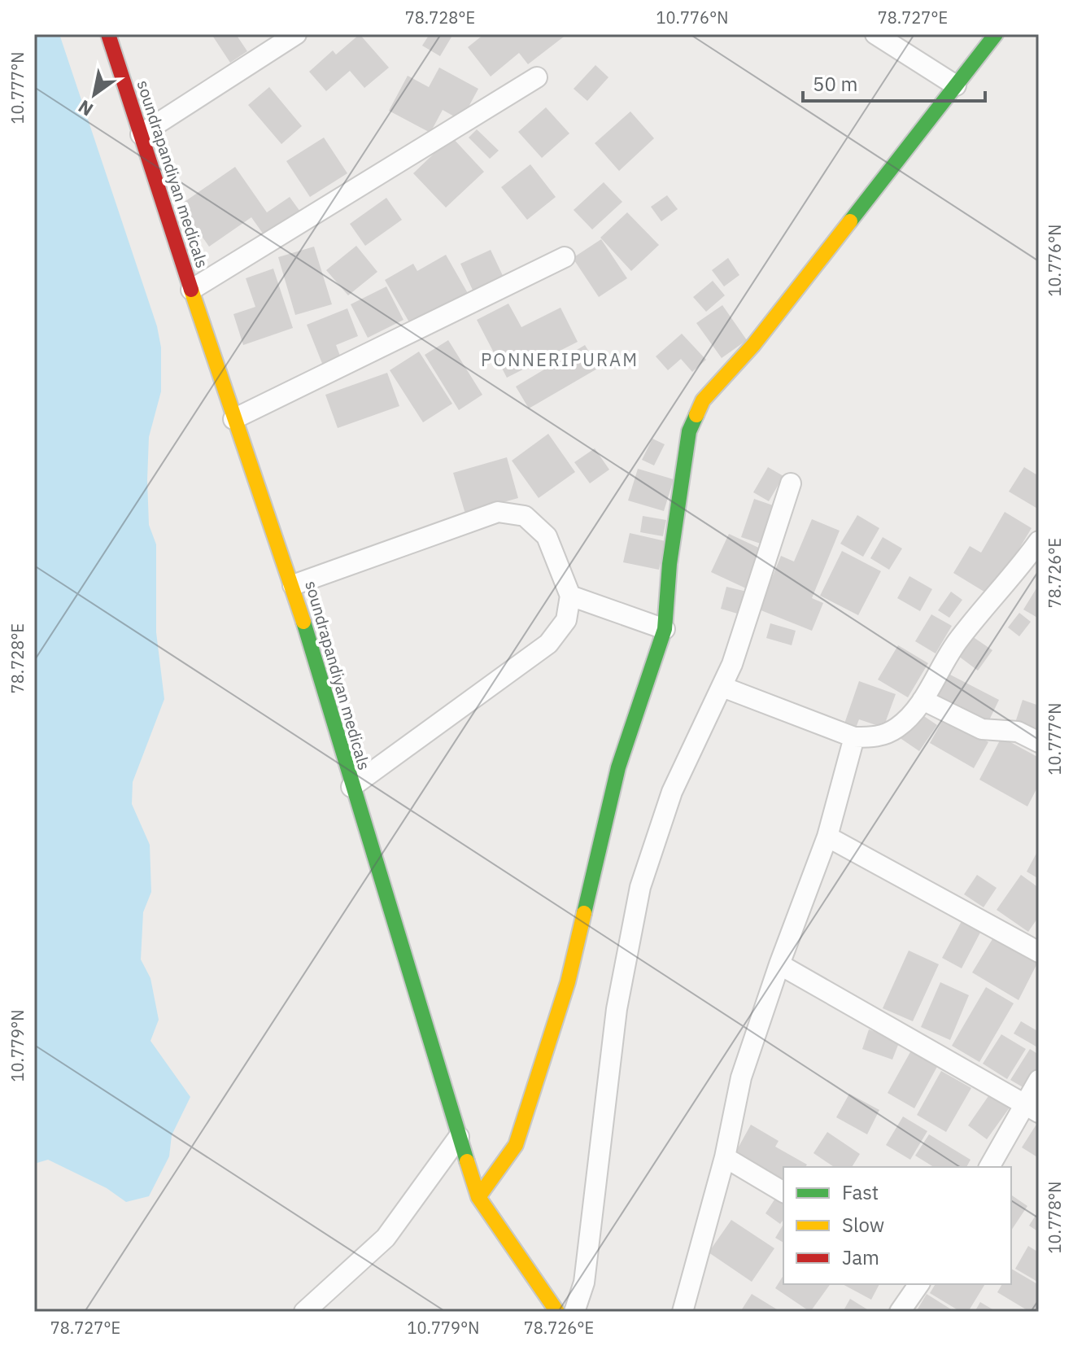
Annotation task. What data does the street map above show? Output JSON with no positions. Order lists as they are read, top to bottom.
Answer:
{
  "streets": {
    "main road": ["soundrapandiyan medicals"]
  },
  "districts": ["PONNERIPURAM"],
  "legend": ["Fast", "Slow", "Jam"],
  "scale_bar": "50 m",
  "north": "bottom left",
  "coordinates": [
    "78.728°E",
    "10.776°N",
    "78.727°E",
    "10.777°N",
    "78.726°E",
    "10.779°N",
    "10.778°N"
  ]
}
